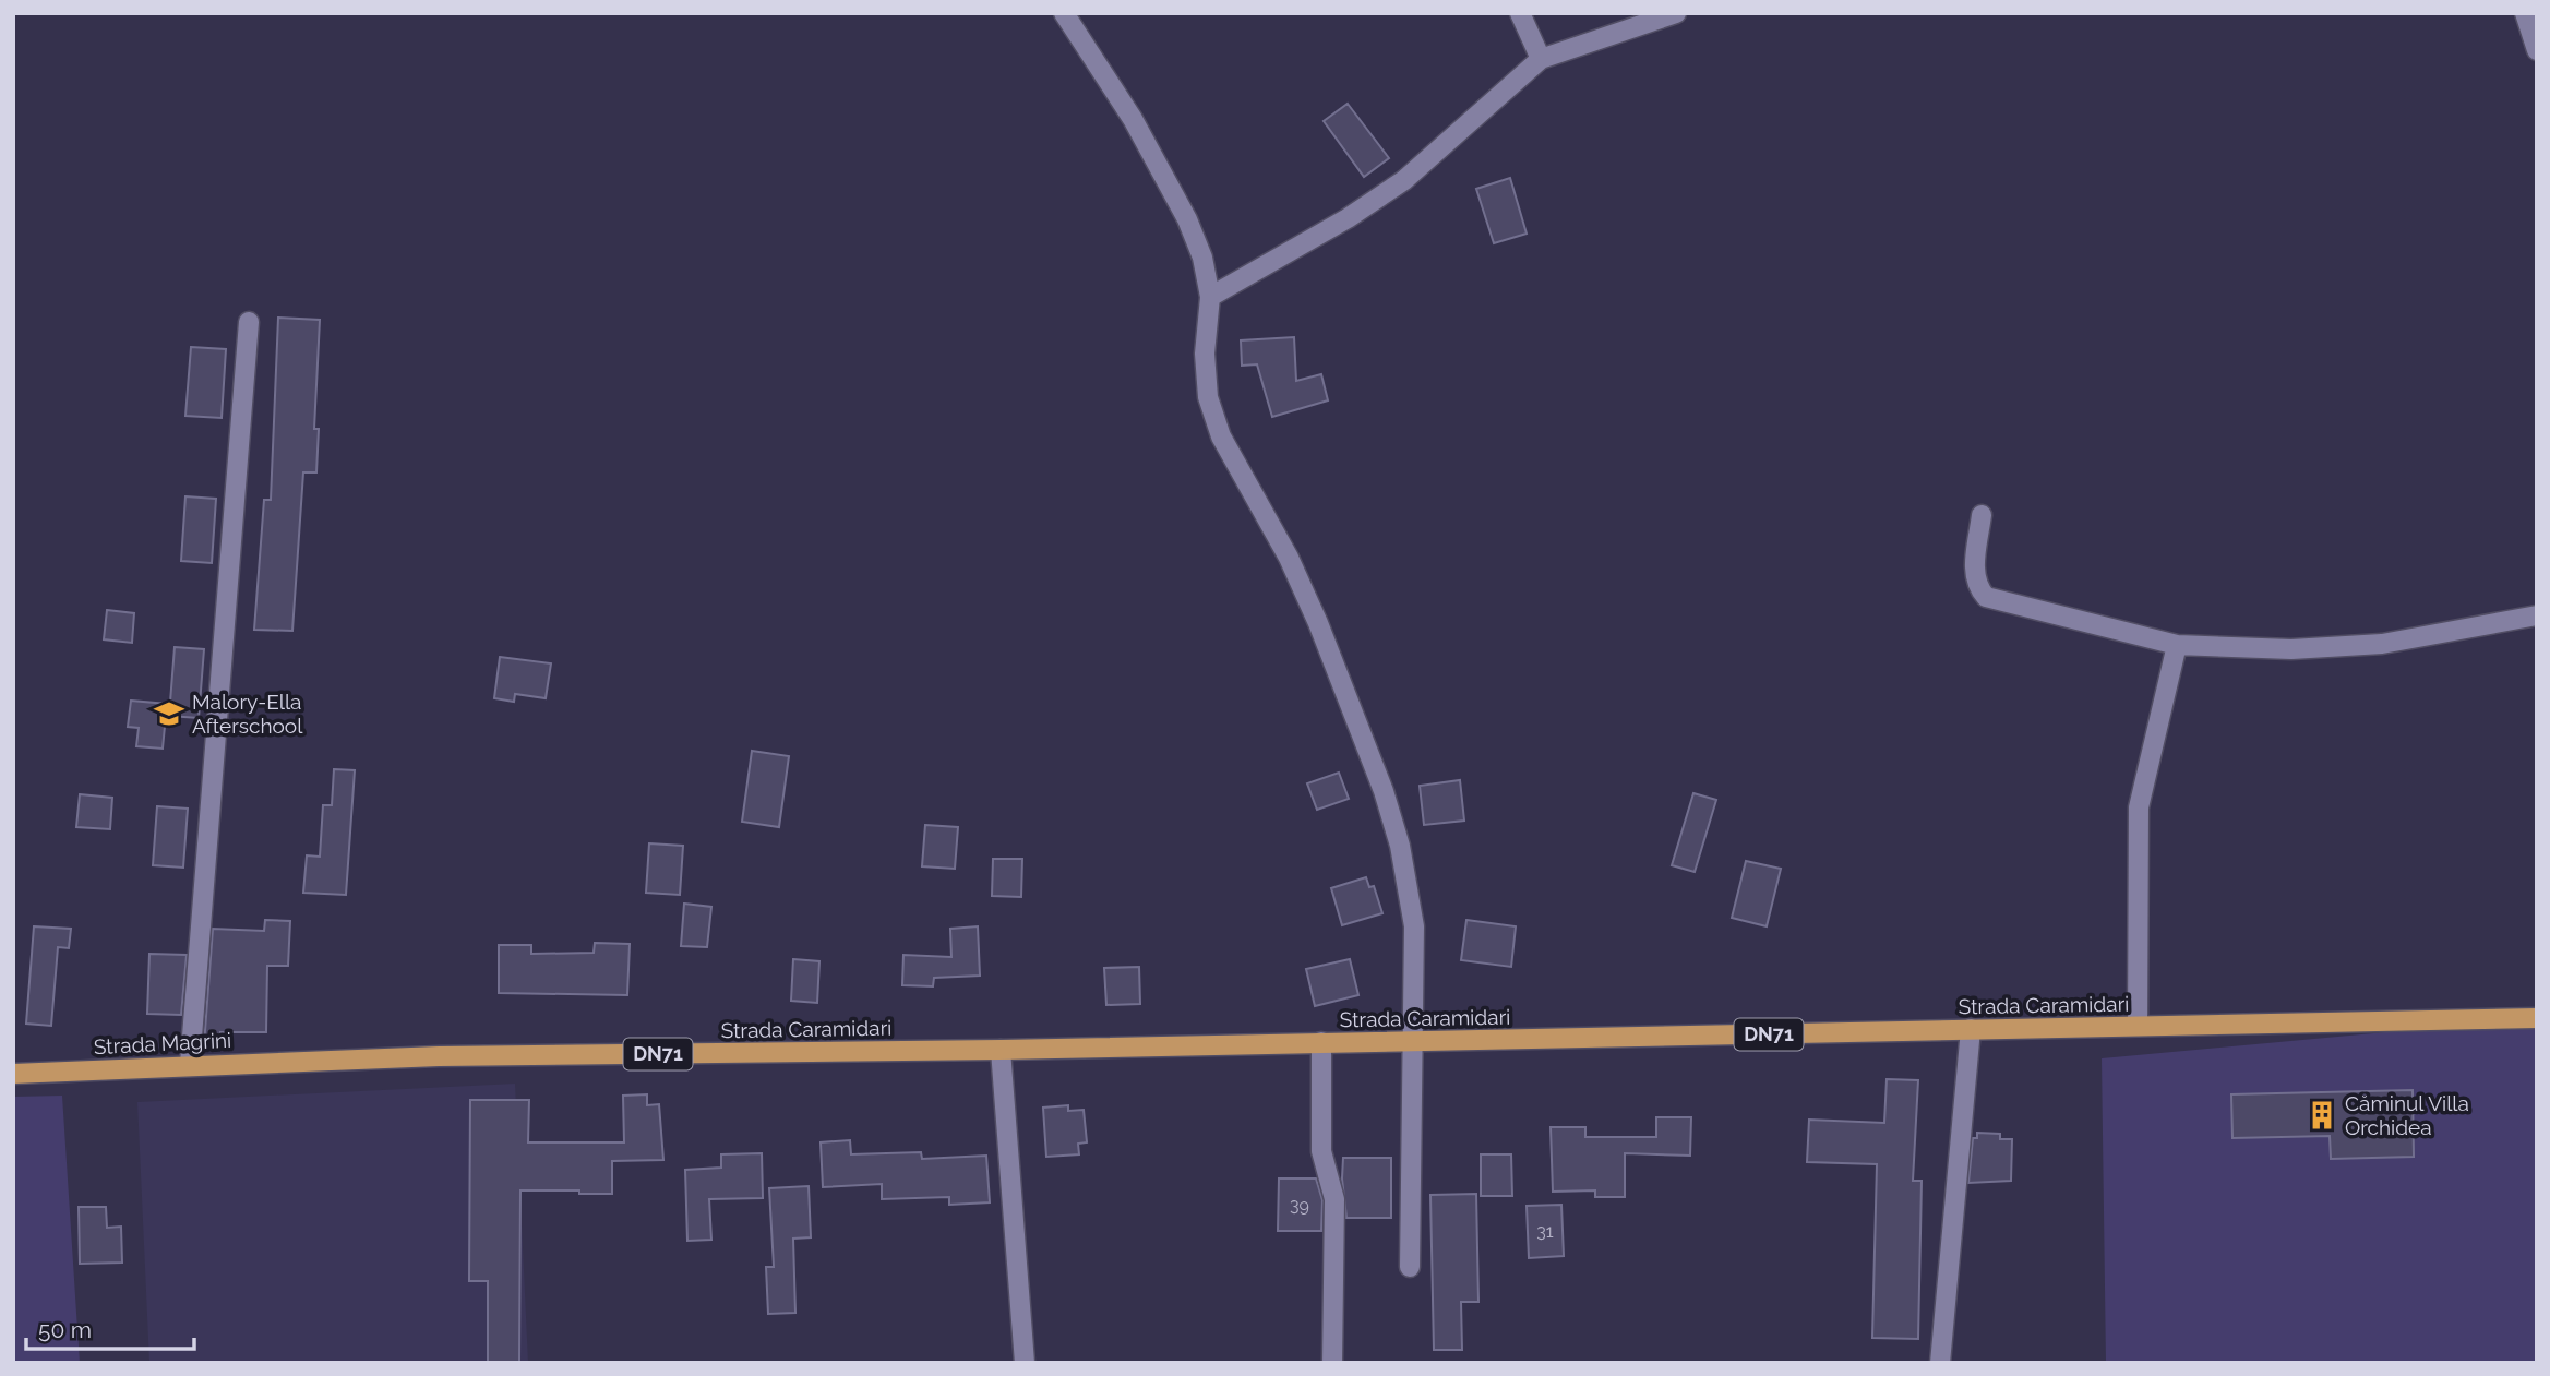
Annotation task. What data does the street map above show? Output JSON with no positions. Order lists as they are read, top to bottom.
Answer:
{
  "streets": {
    "main road": ["Strada Caramidari", "DN71", "Strada Magrini"]
  },
  "crossings": [
    ["Strada Caramidari", "Strada Magrini"]
  ],
  "places": {
    "school or university": ["Malory-Ella Afterschool"],
    "building": ["Căminul Villa Orchidea"]
  },
  "house_numbers": ["39", "31"],
  "scale_bar": "50 m"
}
